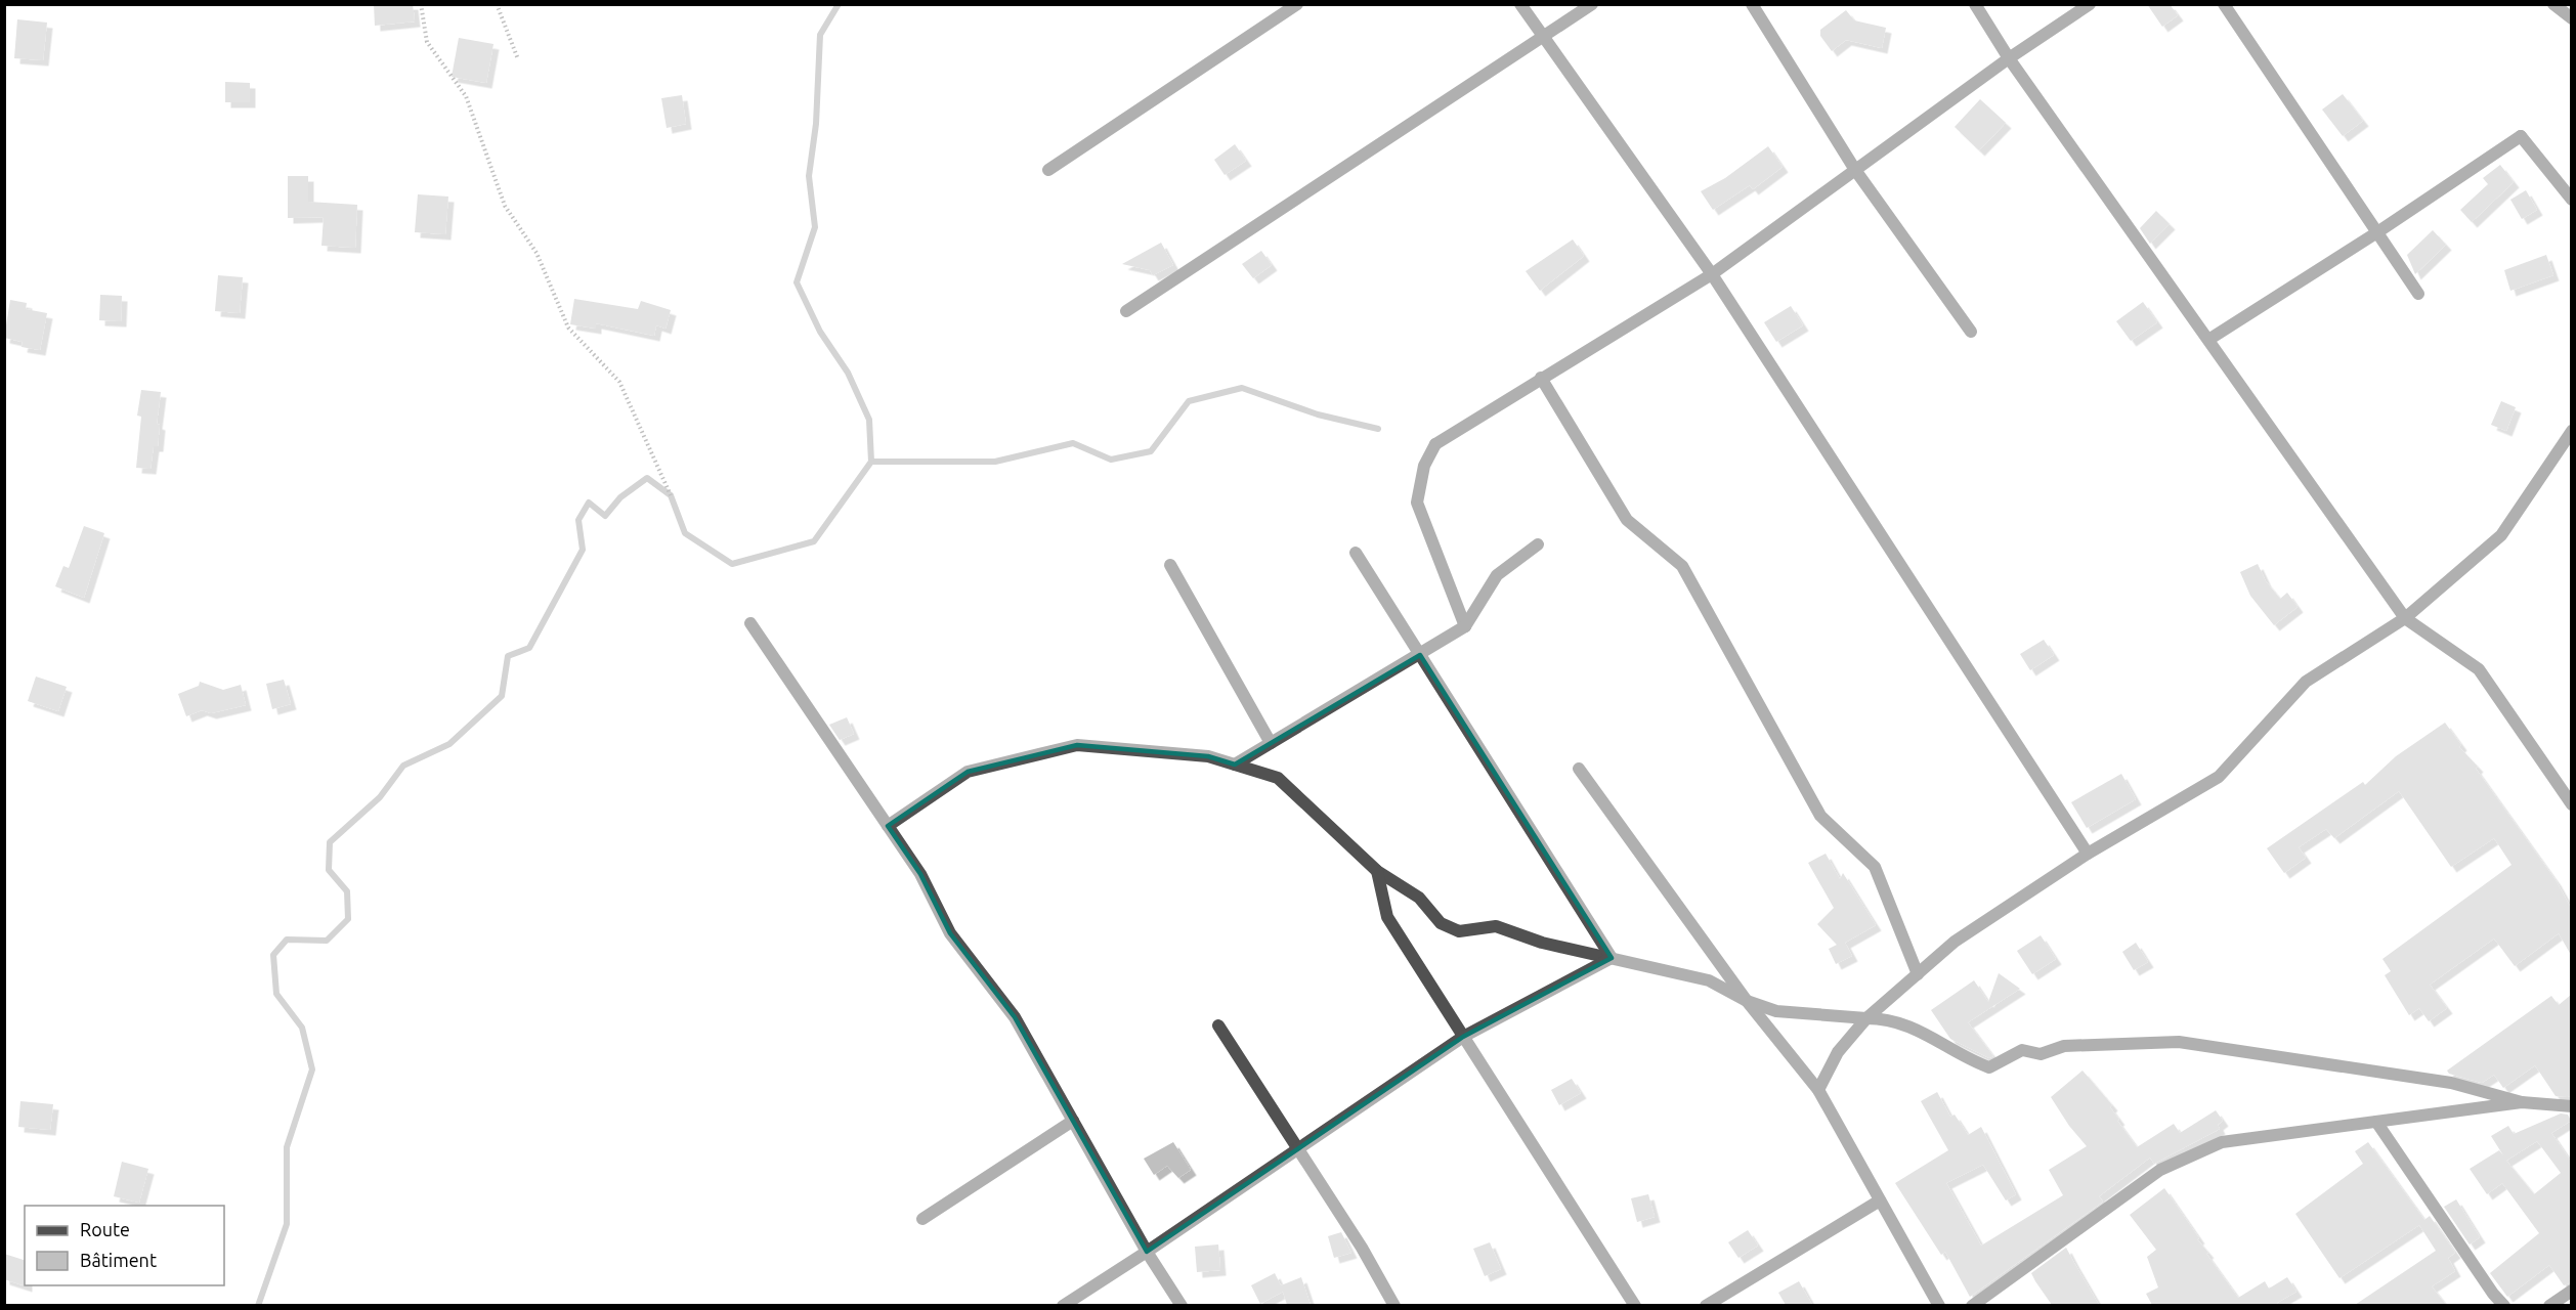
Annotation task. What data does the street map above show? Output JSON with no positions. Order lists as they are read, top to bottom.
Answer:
{
  "legend": ["Route", "Bâtiment"]
}
